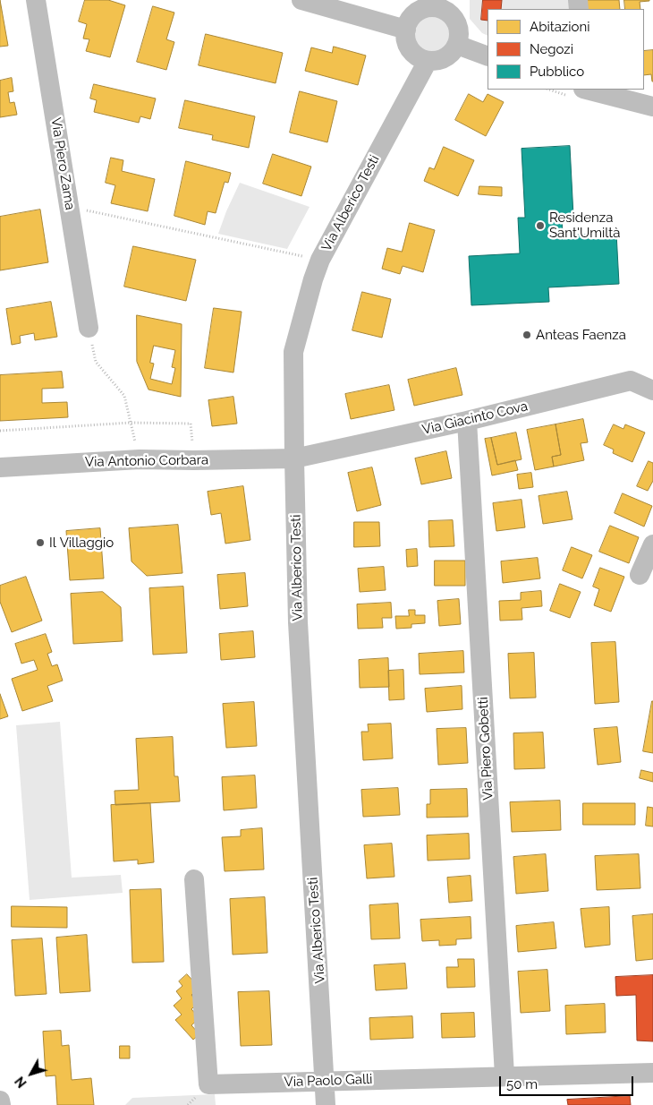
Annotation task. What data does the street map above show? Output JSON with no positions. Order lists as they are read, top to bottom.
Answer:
{
  "streets": {
    "street": [
      "Via Piero Zama",
      "Via Alberico Testi",
      "Via Giacinto Cova",
      "Via Antonio Corbara",
      "Via Piero Gobetti",
      "Via Paolo Galli"
    ]
  },
  "crossings": [
    ["Via Alberico Testi", "Via Giacinto Cova"],
    ["Via Alberico Testi", "Via Antonio Corbara"],
    ["Via Alberico Testi", "Via Paolo Galli"],
    ["Via Giacinto Cova", "Via Antonio Corbara"],
    ["Via Giacinto Cova", "Via Piero Gobetti"],
    ["Via Piero Gobetti", "Via Paolo Galli"]
  ],
  "places": ["Residenza Sant'Umiltà", "Anteas Faenza", "Il Villaggio"],
  "legend": ["Abitazioni", "Negozi", "Pubblico"],
  "scale_bar": "50 m",
  "north": "bottom left"
}
